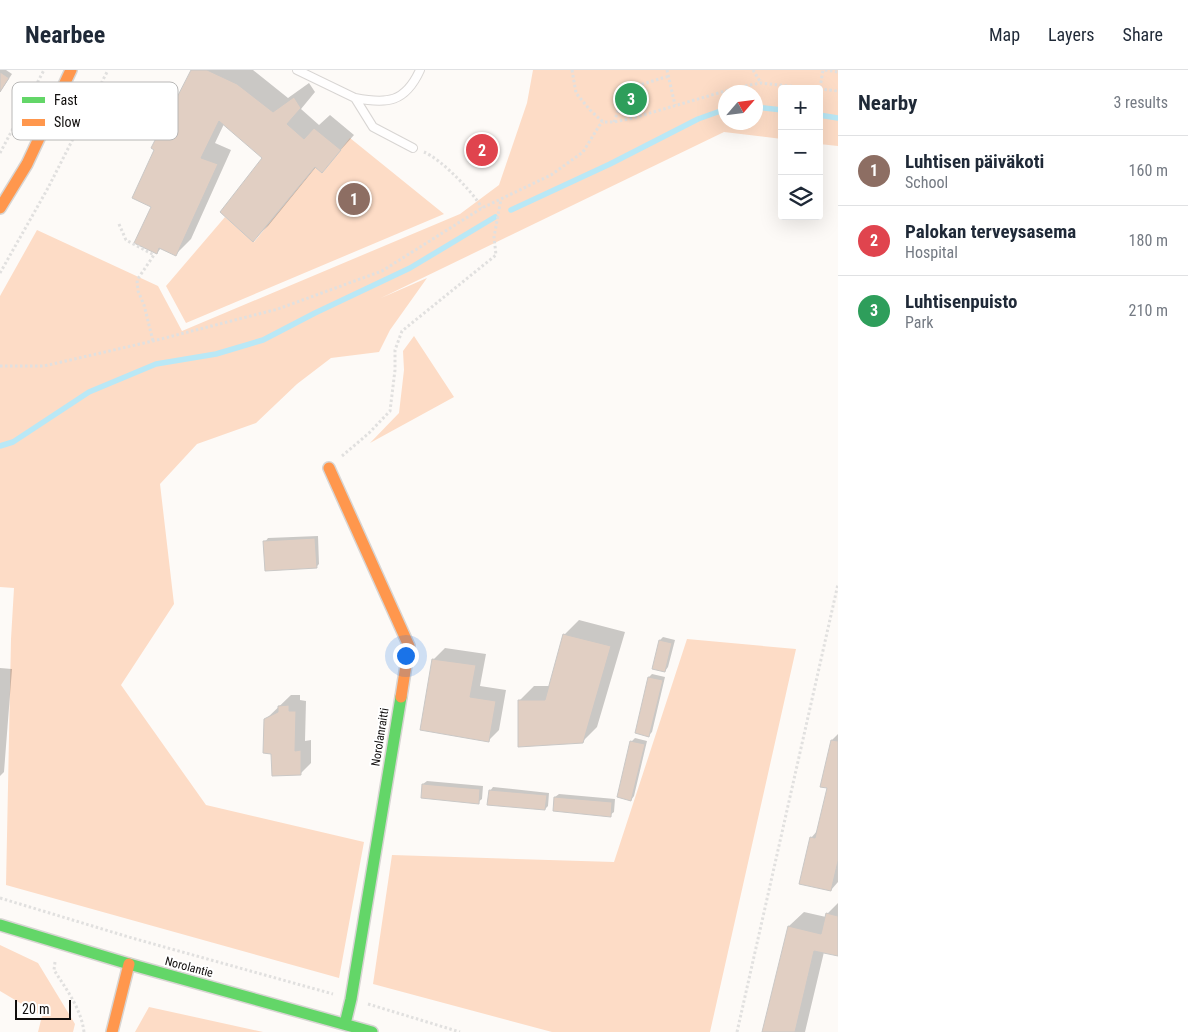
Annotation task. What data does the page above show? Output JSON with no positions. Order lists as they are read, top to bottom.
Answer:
{
  "streets": {
    "street": ["Norolanraitti", "Norolantie"]
  },
  "crossings": [
    ["Norolanraitti", "Norolantie"]
  ],
  "legend": ["Fast", "Slow"],
  "scale_bar": "20 m",
  "north": "top right",
  "page": {
    "header": "Nearbee",
    "nav": ["Map", "Layers", "Share"],
    "heading": ["Nearby", "3 results"],
    "pins": ["3", "2", "1"],
    "map_buttons": ["+", "−"],
    "list": [
      {
        "mark": "1",
        "name": "Luhtisen päiväkoti",
        "note": "School",
        "value": "160 m"
      },
      {
        "mark": "2",
        "name": "Palokan terveysasema",
        "note": "Hospital",
        "value": "180 m"
      },
      {
        "mark": "3",
        "name": "Luhtisenpuisto",
        "note": "Park",
        "value": "210 m"
      }
    ],
    "scale": "20 m"
  }
}
